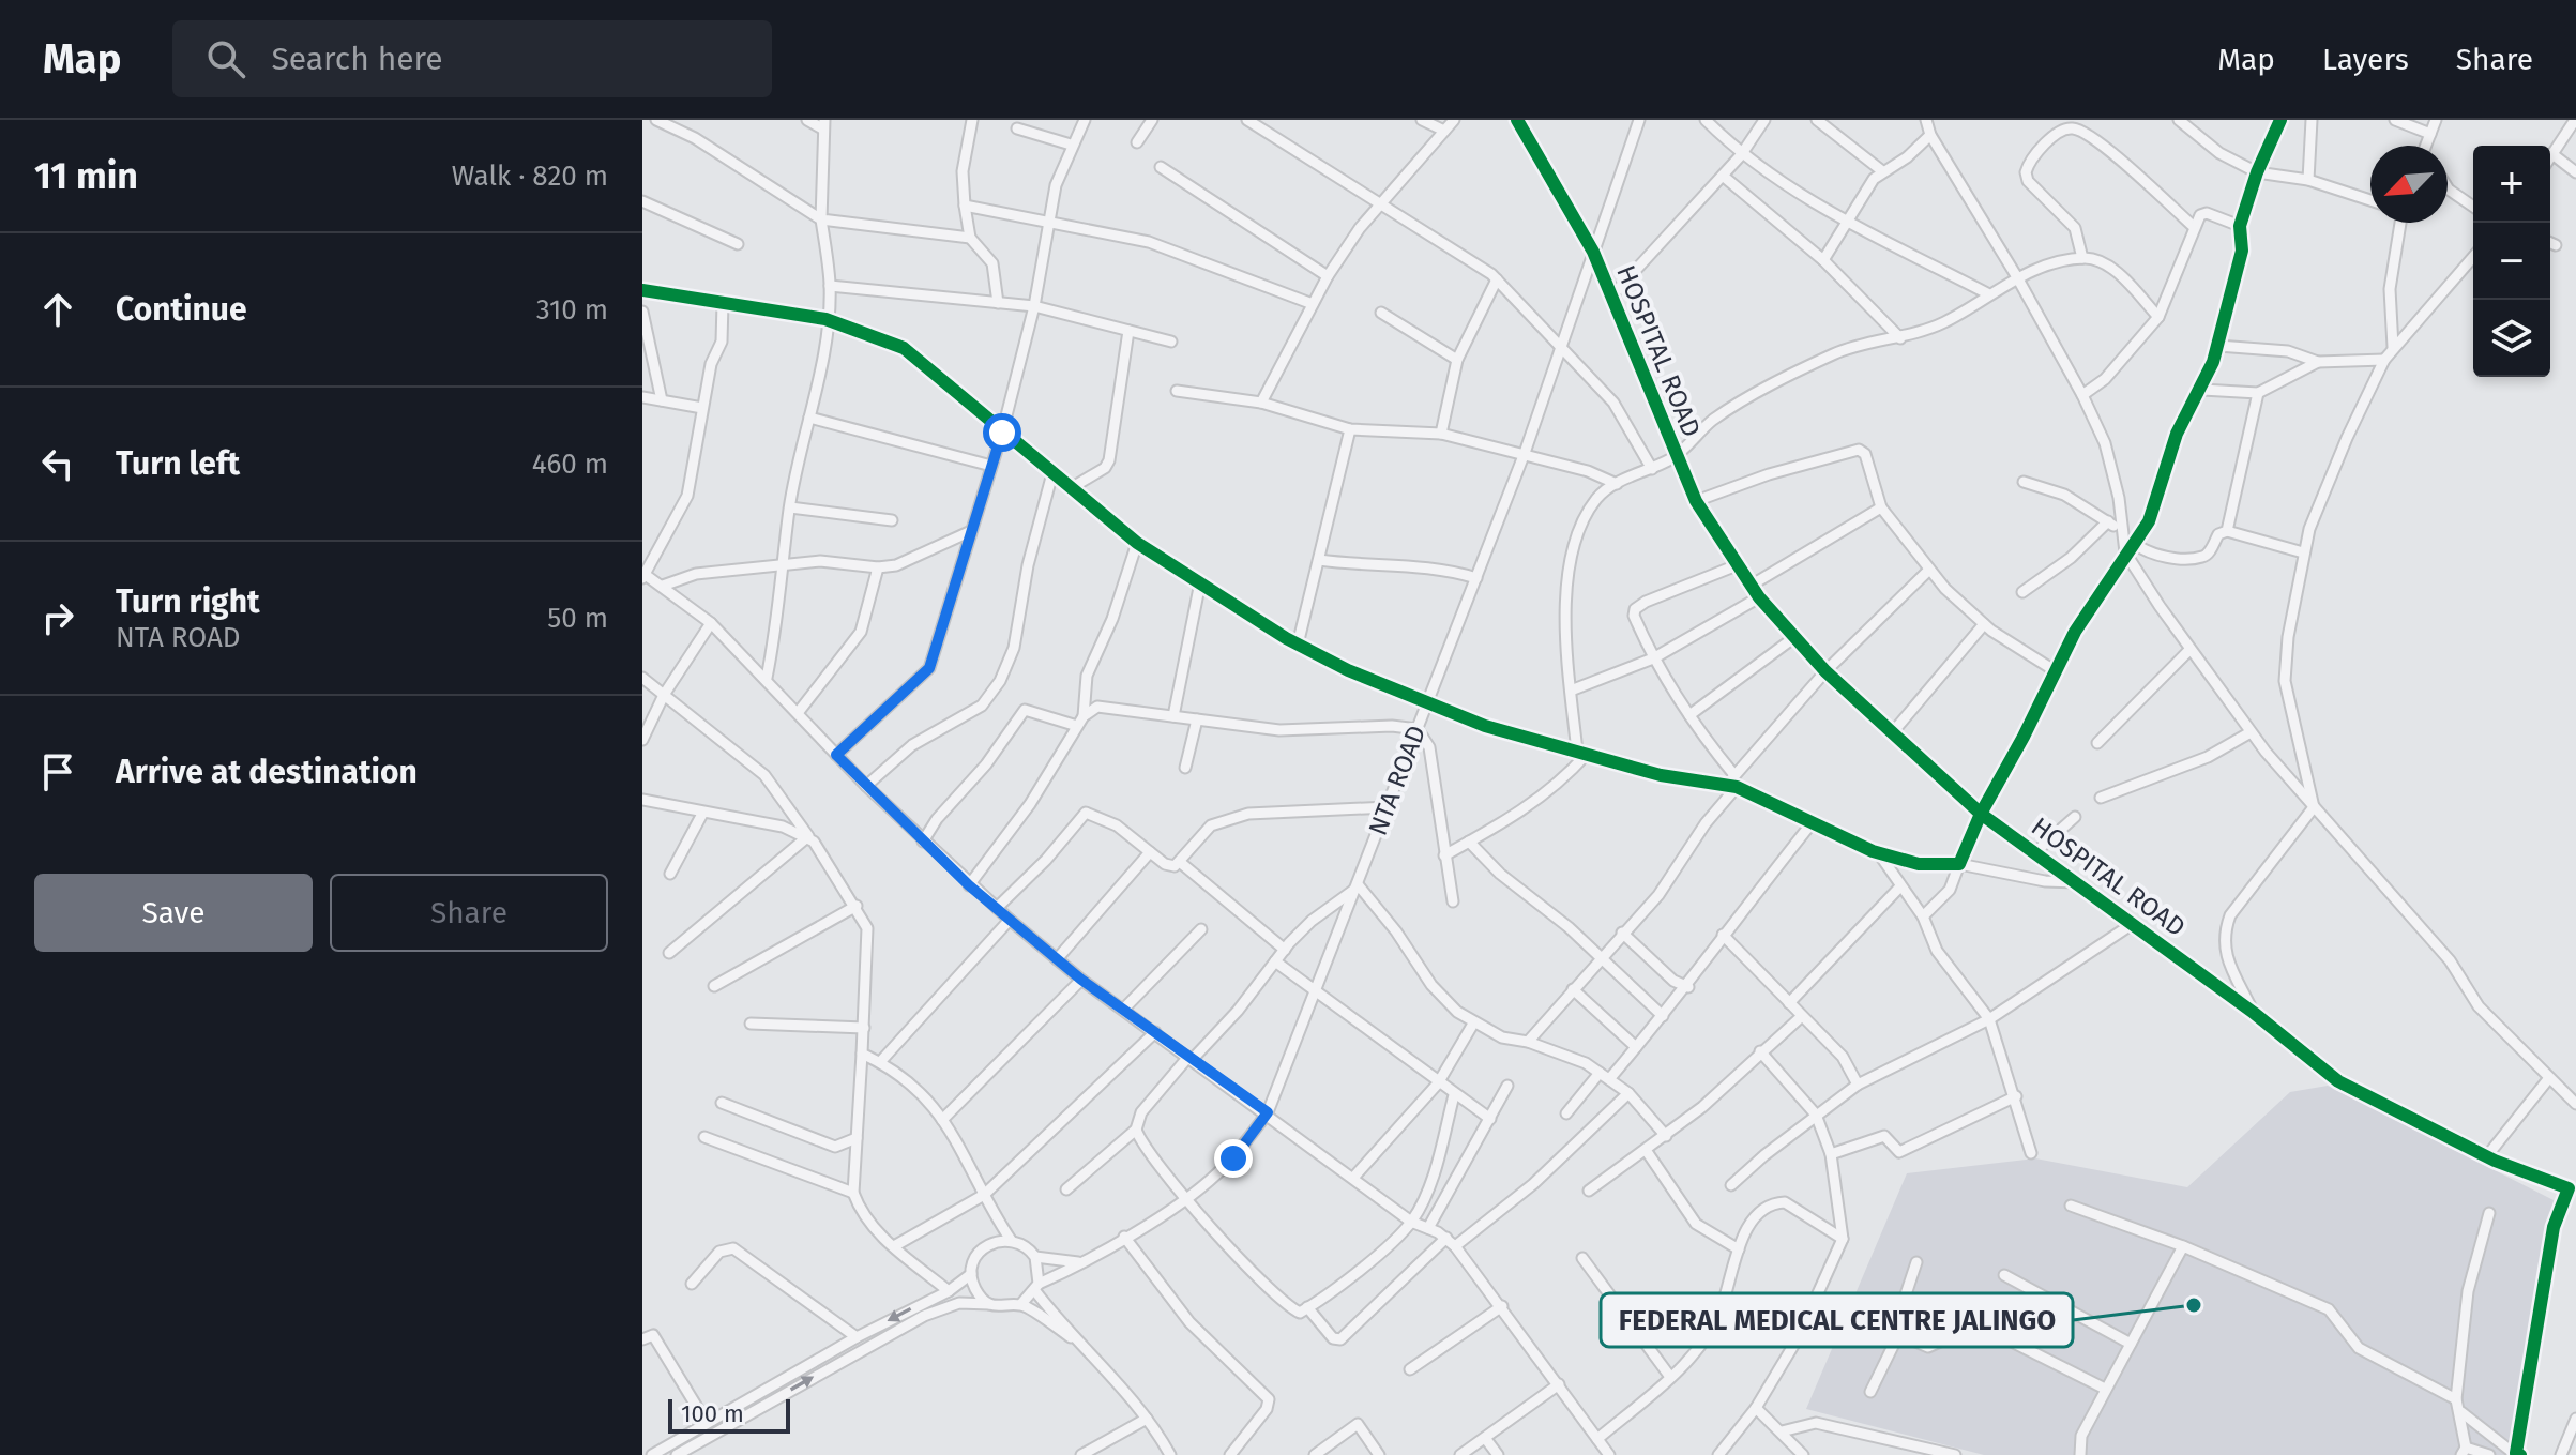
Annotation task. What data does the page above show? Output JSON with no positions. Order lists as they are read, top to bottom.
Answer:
{
  "streets": {
    "street": ["HOSPITAL ROAD", "NTA ROAD"]
  },
  "crossings": [
    ["HOSPITAL ROAD", "NTA ROAD"]
  ],
  "places": ["FEDERAL MEDICAL CENTRE JALINGO"],
  "scale_bar": "100 m",
  "north": "bottom left",
  "page": {
    "header": "Map",
    "search": "Search here",
    "nav": ["Map", "Layers", "Share"],
    "heading": ["11 min", "Walk · 820 m"],
    "map_buttons": ["+", "−"],
    "list": [
      ["Continue", "310 m"],
      ["Turn left", "460 m"],
      ["Turn right", "NTA ROAD", "50 m"],
      "Arrive at destination"
    ],
    "buttons": ["Save", "Share"],
    "scale": "100 m"
  }
}
